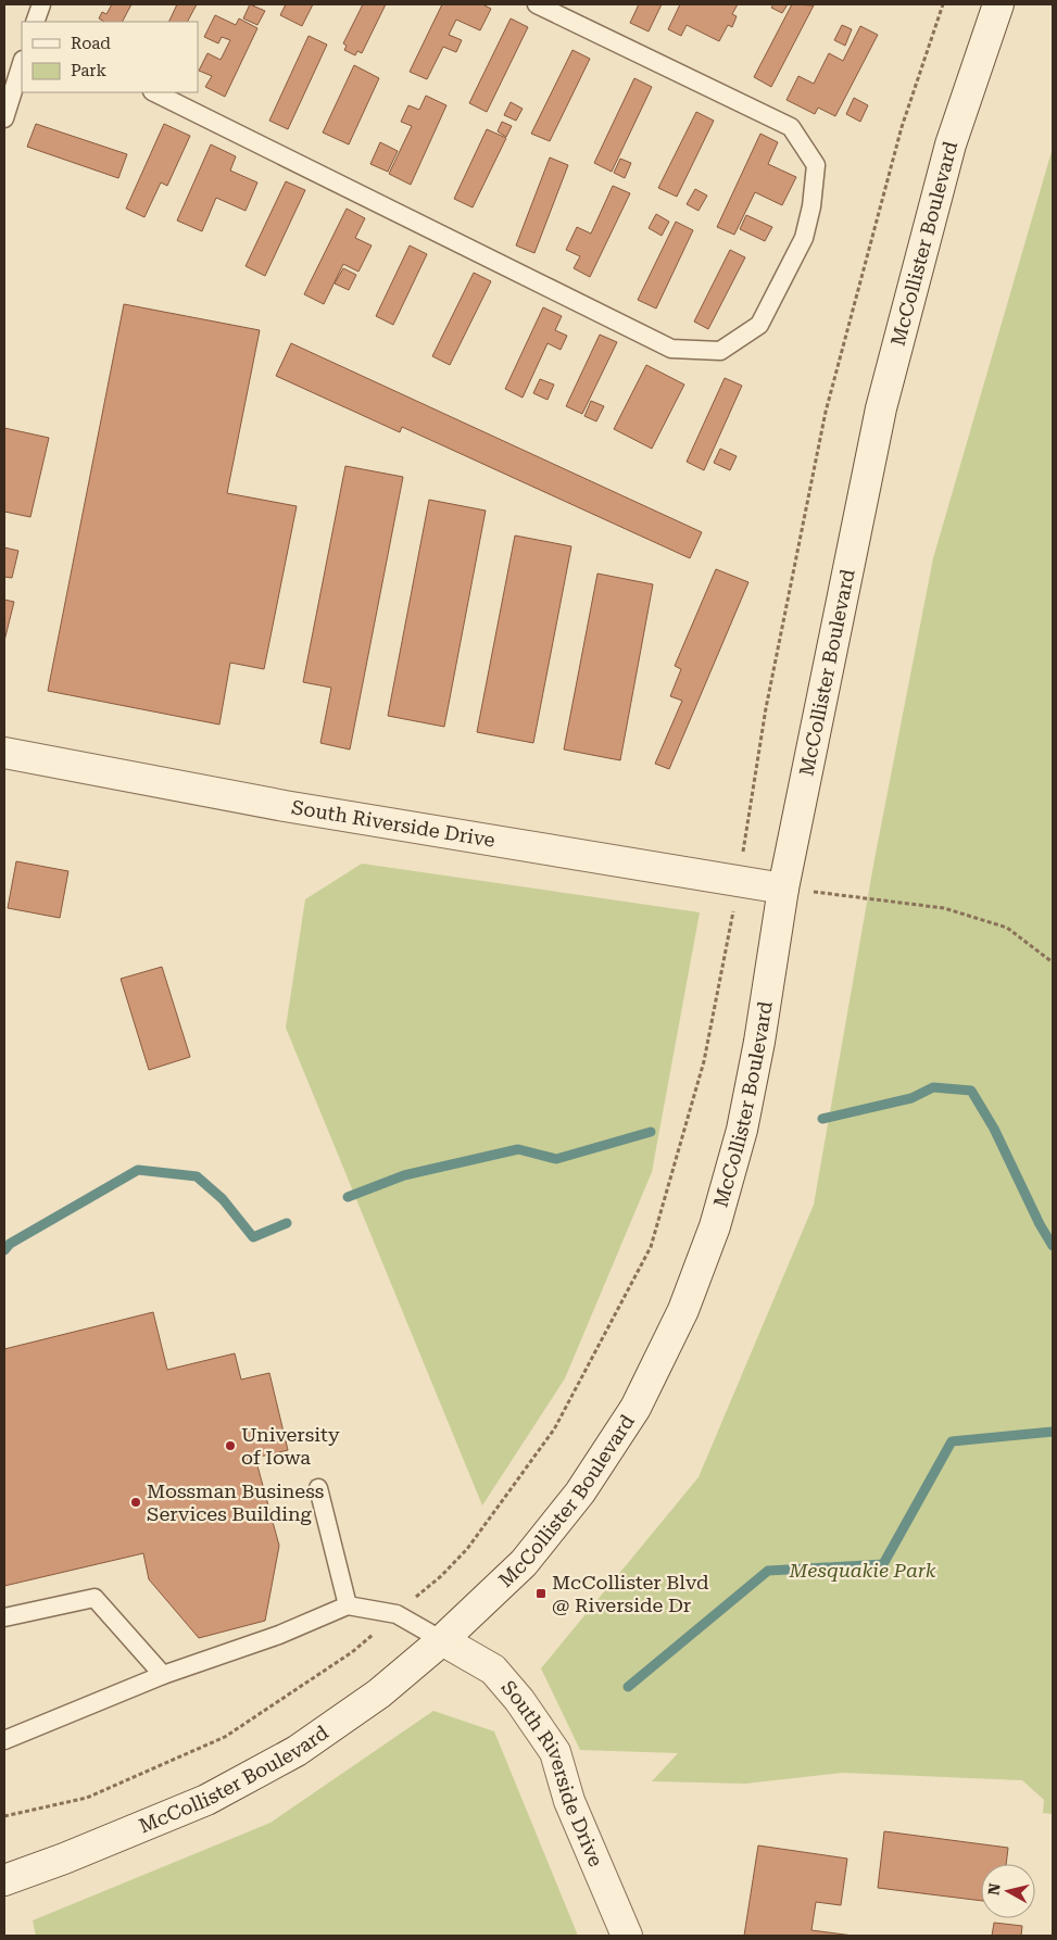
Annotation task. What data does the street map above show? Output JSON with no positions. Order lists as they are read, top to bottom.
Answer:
{
  "streets": {
    "main road": ["McCollister Boulevard", "South Riverside Drive"]
  },
  "crossings": [
    ["McCollister Boulevard", "South Riverside Drive"]
  ],
  "parks": ["Mesquakie Park"],
  "places": {
    "other": ["University of Iowa", "Mossman Business Services Building"],
    "transit": ["McCollister Blvd @ Riverside Dr"]
  },
  "legend": ["Road", "Park"],
  "north": "left"
}
